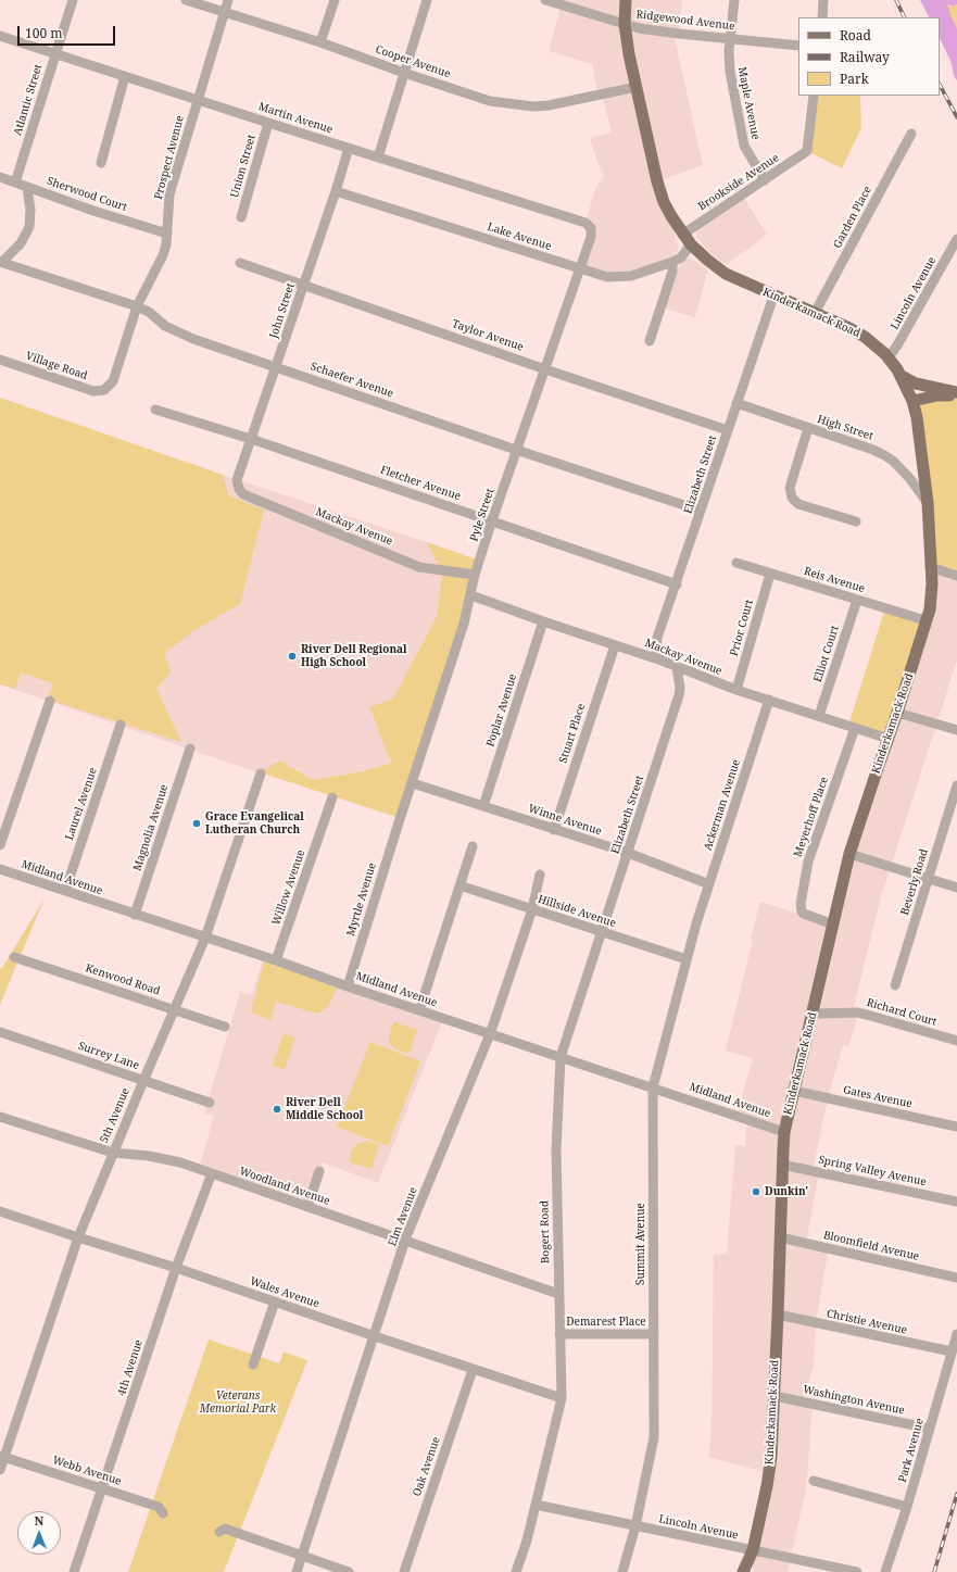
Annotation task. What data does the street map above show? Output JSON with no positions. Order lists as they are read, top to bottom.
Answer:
{
  "streets": {
    "main road": ["Kinderkamack Road"],
    "street": [
      "Ridgewood Avenue",
      "Cooper Avenue",
      "Atlantic Street",
      "Maple Avenue",
      "Martin Avenue",
      "Prospect Avenue",
      "Union Street",
      "Brookside Avenue",
      "Sherwood Court",
      "Garden Place",
      "Lake Avenue",
      "Lincoln Avenue",
      "John Street",
      "Taylor Avenue",
      "Village Road",
      "Schaefer Avenue",
      "High Street",
      "Elizabeth Street",
      "Fletcher Avenue",
      "Pyle Street",
      "Mackay Avenue",
      "Reis Avenue",
      "Prior Court",
      "Elliot Court",
      "Poplar Avenue",
      "Stuart Place",
      "Laurel Avenue",
      "Ackerman Avenue",
      "Meyerhoff Place",
      "Winne Avenue",
      "Magnolia Avenue",
      "Midland Avenue",
      "Beverly Road",
      "Willow Avenue",
      "Myrtle Avenue",
      "Hillside Avenue",
      "Kenwood Road",
      "Richard Court",
      "Surrey Lane",
      "Gates Avenue",
      "5th Avenue",
      "Spring Valley Avenue",
      "Woodland Avenue",
      "Elm Avenue",
      "Bogert Road",
      "Summit Avenue",
      "Bloomfield Avenue",
      "Wales Avenue",
      "Demarest Place",
      "Christie Avenue",
      "4th Avenue",
      "Washington Avenue",
      "Park Avenue",
      "Oak Avenue",
      "Webb Avenue"
    ]
  },
  "crossings": [
    ["Ridgewood Avenue", "Maple Avenue"],
    ["Ridgewood Avenue", "Kinderkamack Road"],
    ["Cooper Avenue", "Prospect Avenue"],
    ["Cooper Avenue", "Kinderkamack Road"],
    ["Atlantic Street", "Martin Avenue"],
    ["Atlantic Street", "Sherwood Court"],
    ["Maple Avenue", "Brookside Avenue"],
    ["Martin Avenue", "Prospect Avenue"],
    ["Martin Avenue", "Union Street"],
    ["Martin Avenue", "John Street"],
    ["Martin Avenue", "Pyle Street"],
    ["Prospect Avenue", "Sherwood Court"],
    ["Prospect Avenue", "Village Road"],
    ["Prospect Avenue", "Schaefer Avenue"],
    ["Brookside Avenue", "Kinderkamack Road"],
    ["Garden Place", "Kinderkamack Road"],
    ["Lake Avenue", "John Street"],
    ["Lake Avenue", "Kinderkamack Road"],
    ["Lake Avenue", "Pyle Street"],
    ["Lincoln Avenue", "Kinderkamack Road"],
    ["Lincoln Avenue", "Bogert Road"],
    ["Lincoln Avenue", "Summit Avenue"],
    ["John Street", "Taylor Avenue"],
    ["John Street", "Schaefer Avenue"],
    ["John Street", "Fletcher Avenue"],
    ["John Street", "Mackay Avenue"],
    ["Kinderkamack Road", "High Street"],
    ["Kinderkamack Road", "Elizabeth Street"],
    ["Kinderkamack Road", "Mackay Avenue"],
    ["Kinderkamack Road", "Reis Avenue"],
    ["Kinderkamack Road", "Meyerhoff Place"],
    ["Kinderkamack Road", "Midland Avenue"],
    ["Kinderkamack Road", "Richard Court"],
    ["Kinderkamack Road", "Gates Avenue"],
    ["Kinderkamack Road", "Spring Valley Avenue"],
    ["Kinderkamack Road", "Bloomfield Avenue"],
    ["Kinderkamack Road", "Christie Avenue"],
    ["Kinderkamack Road", "Washington Avenue"],
    ["Taylor Avenue", "Elizabeth Street"],
    ["Taylor Avenue", "Pyle Street"],
    ["Schaefer Avenue", "Elizabeth Street"],
    ["Schaefer Avenue", "Pyle Street"],
    ["High Street", "Elizabeth Street"],
    ["Elizabeth Street", "Fletcher Avenue"],
    ["Elizabeth Street", "Mackay Avenue"],
    ["Elizabeth Street", "Winne Avenue"],
    ["Elizabeth Street", "Bogert Road"],
    ["Fletcher Avenue", "Pyle Street"],
    ["Pyle Street", "Mackay Avenue"],
    ["Pyle Street", "Winne Avenue"],
    ["Pyle Street", "Myrtle Avenue"],
    ["Mackay Avenue", "Prior Court"],
    ["Mackay Avenue", "Elliot Court"],
    ["Mackay Avenue", "Poplar Avenue"],
    ["Mackay Avenue", "Stuart Place"],
    ["Mackay Avenue", "Ackerman Avenue"],
    ["Mackay Avenue", "Meyerhoff Place"],
    ["Reis Avenue", "Prior Court"],
    ["Reis Avenue", "Elliot Court"],
    ["Poplar Avenue", "Winne Avenue"],
    ["Stuart Place", "Winne Avenue"],
    ["Laurel Avenue", "Midland Avenue"],
    ["Ackerman Avenue", "Winne Avenue"],
    ["Ackerman Avenue", "Summit Avenue"],
    ["Magnolia Avenue", "Midland Avenue"],
    ["Midland Avenue", "Willow Avenue"],
    ["Midland Avenue", "Myrtle Avenue"],
    ["Midland Avenue", "5th Avenue"],
    ["Midland Avenue", "Elm Avenue"],
    ["Midland Avenue", "Bogert Road"],
    ["Midland Avenue", "Summit Avenue"],
    ["Hillside Avenue", "Elm Avenue"],
    ["Hillside Avenue", "Bogert Road"],
    ["Hillside Avenue", "Summit Avenue"],
    ["Kenwood Road", "5th Avenue"],
    ["Surrey Lane", "5th Avenue"],
    ["5th Avenue", "Woodland Avenue"],
    ["5th Avenue", "Wales Avenue"],
    ["5th Avenue", "Webb Avenue"],
    ["Woodland Avenue", "Elm Avenue"],
    ["Woodland Avenue", "Bogert Road"],
    ["Woodland Avenue", "4th Avenue"],
    ["Elm Avenue", "Wales Avenue"],
    ["Bogert Road", "Wales Avenue"],
    ["Bogert Road", "Demarest Place"],
    ["Summit Avenue", "Demarest Place"],
    ["Wales Avenue", "4th Avenue"],
    ["Wales Avenue", "Oak Avenue"],
    ["Christie Avenue", "Park Avenue"],
    ["4th Avenue", "Webb Avenue"],
    ["Washington Avenue", "Park Avenue"]
  ],
  "parks": ["Veterans Memorial Park"],
  "places": [
    "River Dell Regional High School",
    "Grace Evangelical Lutheran Church",
    "River Dell Middle School",
    "Dunkin'"
  ],
  "legend": ["Road", "Railway", "Park"],
  "scale_bar": "100 m",
  "north": "top"
}
